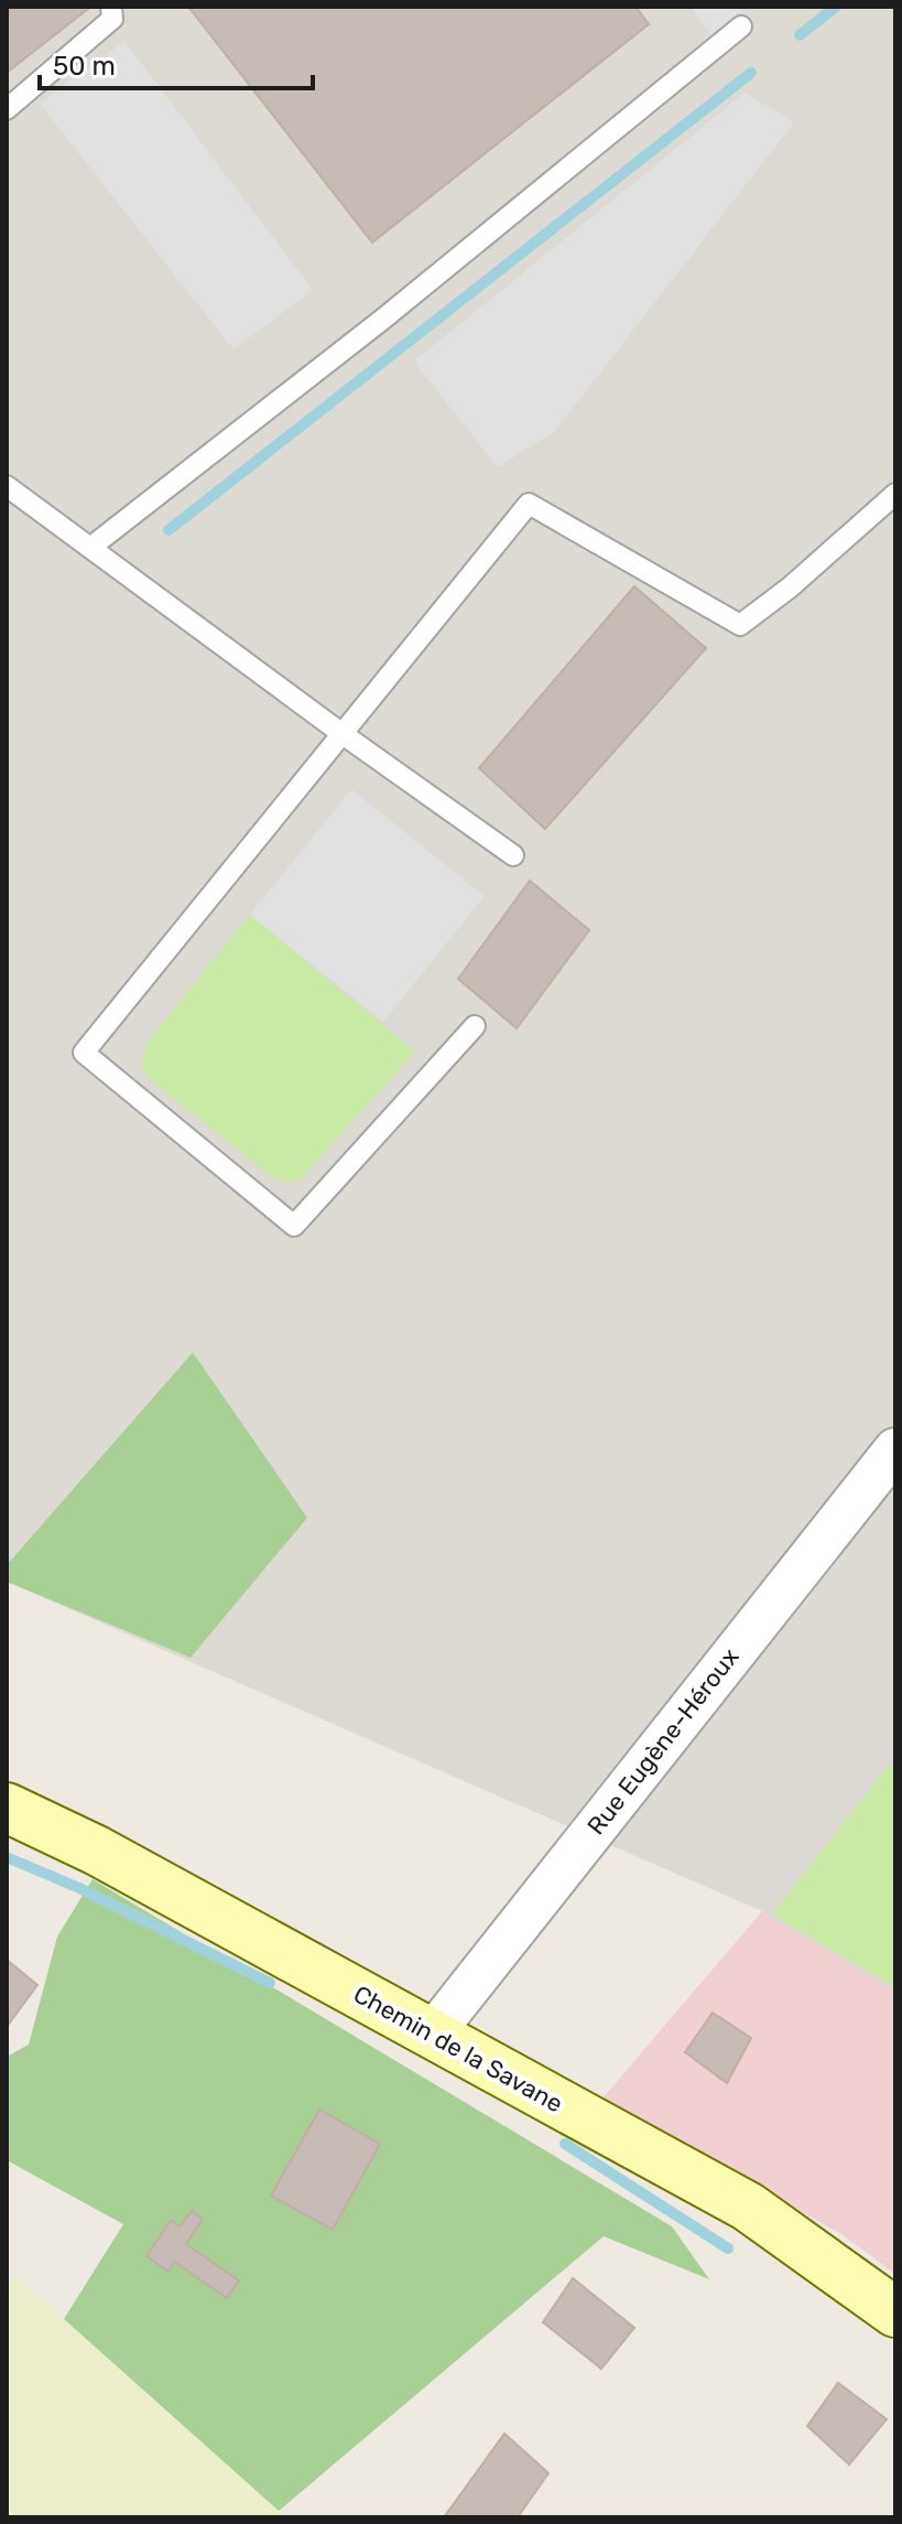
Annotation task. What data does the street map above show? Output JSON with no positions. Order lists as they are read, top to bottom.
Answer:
{
  "streets": {
    "street": ["Rue Eugène-Héroux", "Chemin de la Savane"]
  },
  "crossings": [
    ["Rue Eugène-Héroux", "Chemin de la Savane"]
  ],
  "scale_bar": "50 m"
}
